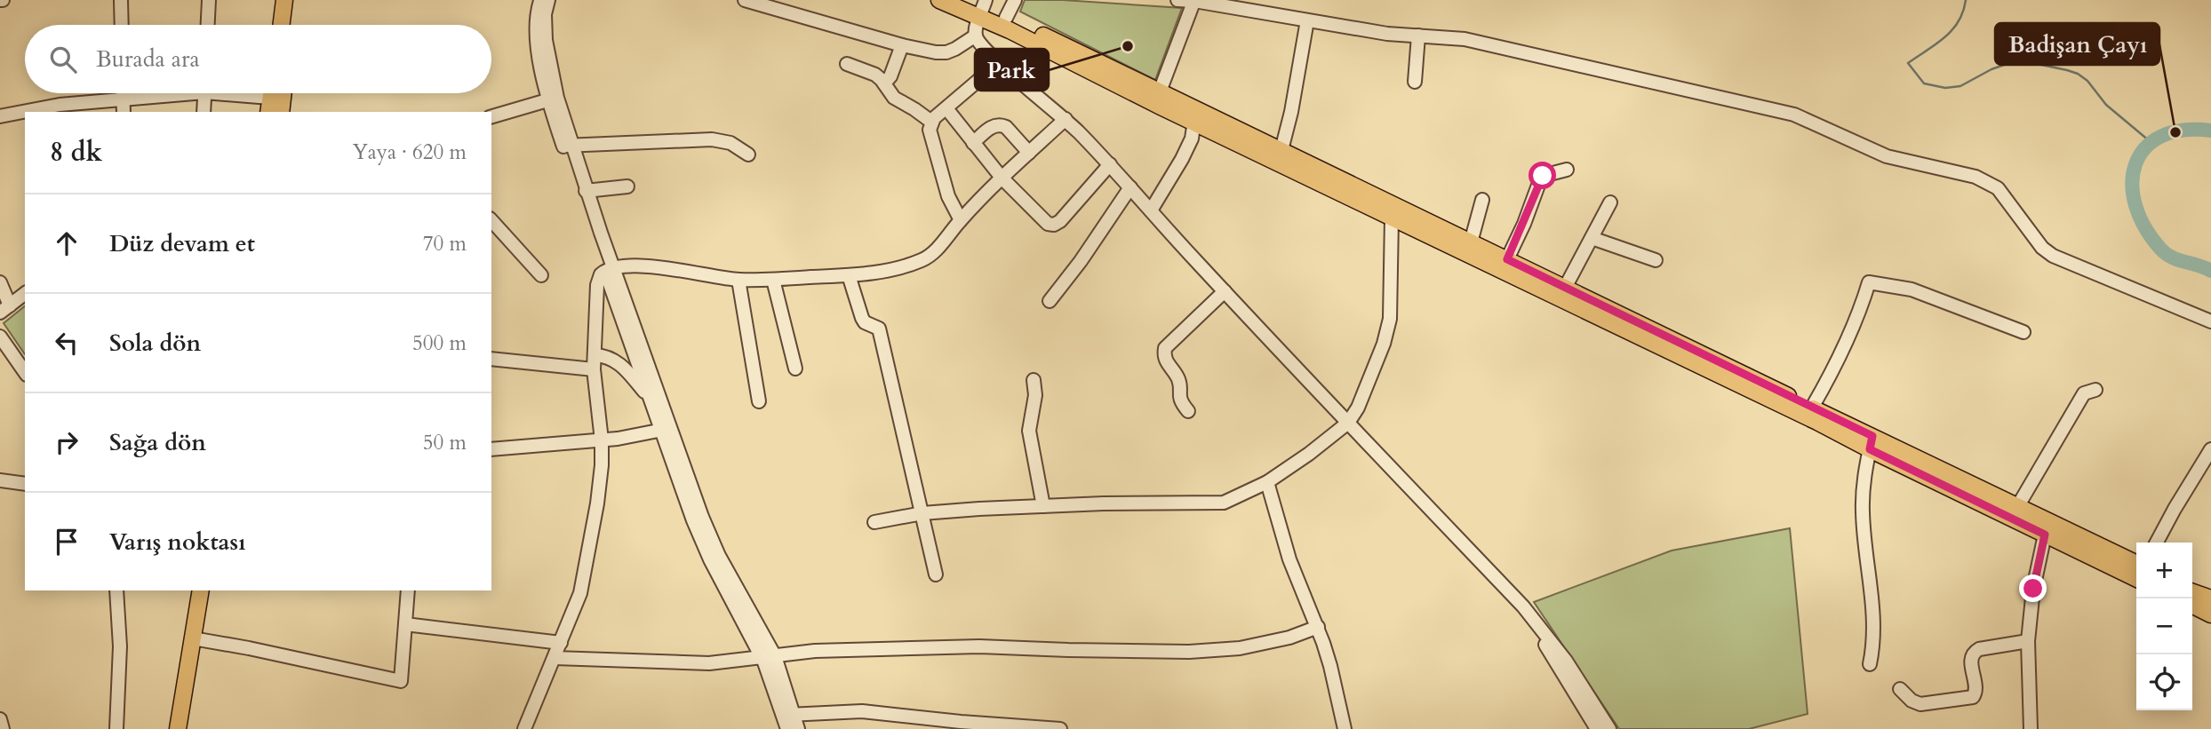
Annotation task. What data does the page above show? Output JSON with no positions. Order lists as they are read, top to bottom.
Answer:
{
  "places": ["Park", "Badişan Çayı"],
  "page": {
    "search": "Burada ara",
    "heading": ["8 dk", "Yaya · 620 m"],
    "list": [
      ["Düz devam et", "70 m"],
      ["Sola dön", "500 m"],
      ["Sağa dön", "50 m"],
      "Varış noktası"
    ],
    "map_buttons": ["+", "−"]
  }
}
